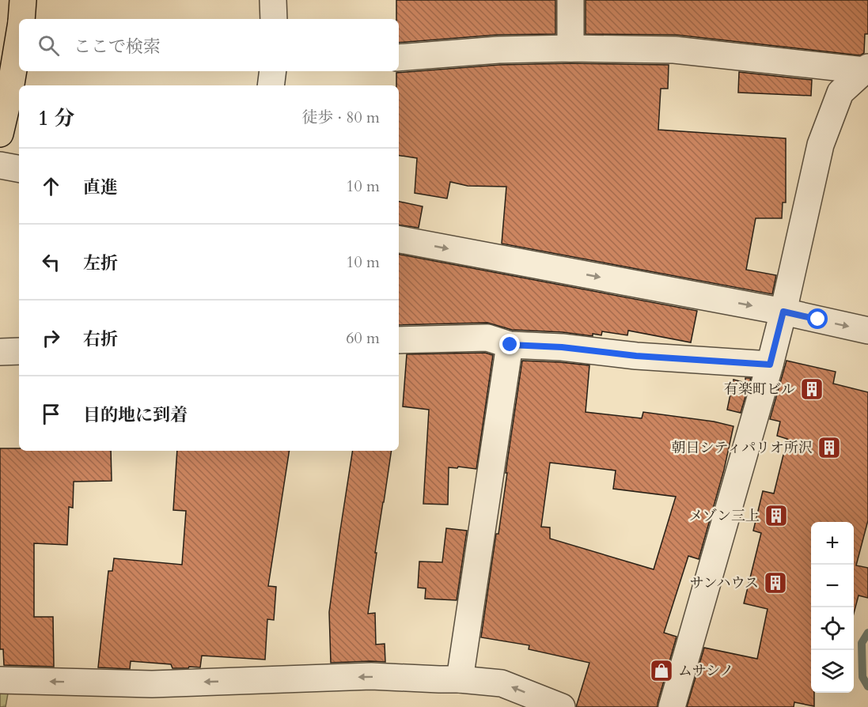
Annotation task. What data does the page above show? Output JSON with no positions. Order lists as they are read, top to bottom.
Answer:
{
  "places": {
    "building": [
      "有楽町ビル",
      "朝日シティパリオ所沢",
      "メゾン三上",
      "サンハウス"
    ],
    "shop": ["ムサシノ"]
  },
  "page": {
    "search": "ここで検索",
    "heading": ["1 分", "徒歩 · 80 m"],
    "list": [
      ["直進", "10 m"],
      ["左折", "10 m"],
      ["右折", "60 m"],
      "目的地に到着"
    ],
    "map_buttons": ["+", "−"]
  }
}
